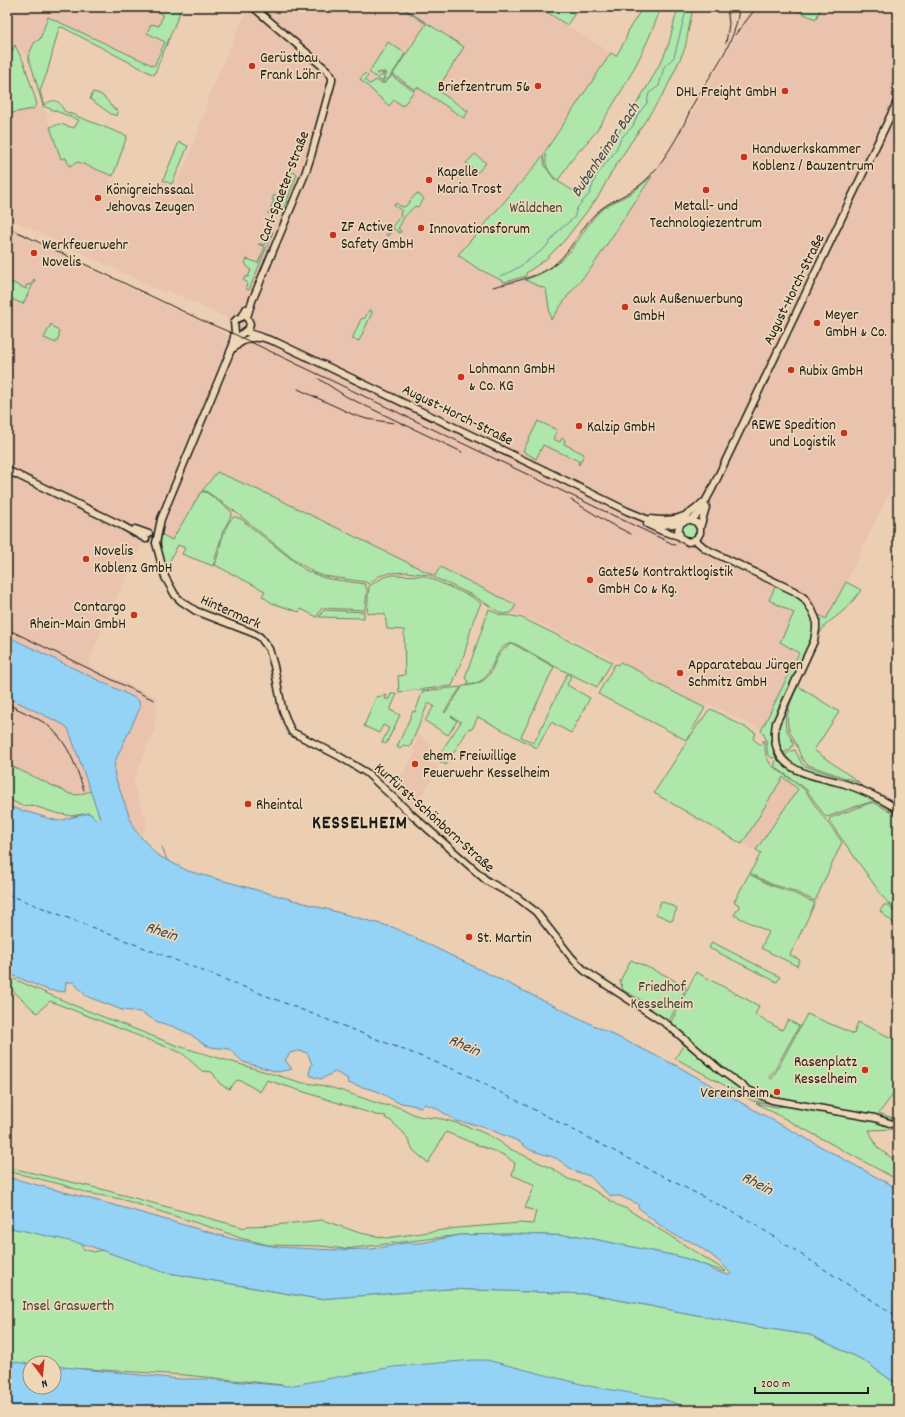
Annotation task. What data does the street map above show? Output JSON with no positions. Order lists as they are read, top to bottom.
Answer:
{
  "streets": {
    "main road": [
      "Carl-Spaeter-Straße",
      "August-Horch-Straße",
      "Hintermark",
      "Kurfürst-Schönborn-Straße"
    ]
  },
  "crossings": [
    ["Carl-Spaeter-Straße", "August-Horch-Straße"],
    ["Carl-Spaeter-Straße", "Hintermark"],
    ["Hintermark", "Kurfürst-Schönborn-Straße"]
  ],
  "districts": ["KESSELHEIM"],
  "water": ["Bubenheimer Bach", "Rhein"],
  "parks": ["Wäldchen", "Friedhof Kesselheim", "Insel Graswerth"],
  "places": [
    "Gerüstbau Frank Löhr",
    "Briefzentrum 56",
    "DHL Freight GmbH",
    "Handwerkskammer Koblenz / Bauzentrum",
    "Kapelle Maria Trost",
    "Metall- und Technologiezentrum",
    "Königreichssaal Jehovas Zeugen",
    "Innovationsforum",
    "ZF Active Safety GmbH",
    "Werkfeuerwehr Novelis",
    "awk Außenwerbung GmbH",
    "Meyer GmbH & Co.",
    "Rubix GmbH",
    "Lohmann GmbH & Co. KG",
    "Kalzip GmbH",
    "REWE Spedition und Logistik",
    "Novelis Koblenz GmbH",
    "Gate56 Kontraktlogistik GmbH Co & Kg.",
    "Contargo Rhein-Main GmbH",
    "Apparatebau Jürgen Schmitz GmbH",
    "ehem. Freiwillige Feuerwehr Kesselheim",
    "Rheintal",
    "St. Martin",
    "Rasenplatz Kesselheim",
    "Vereinsheim"
  ],
  "scale_bar": "200 m",
  "north": "bottom"
}
